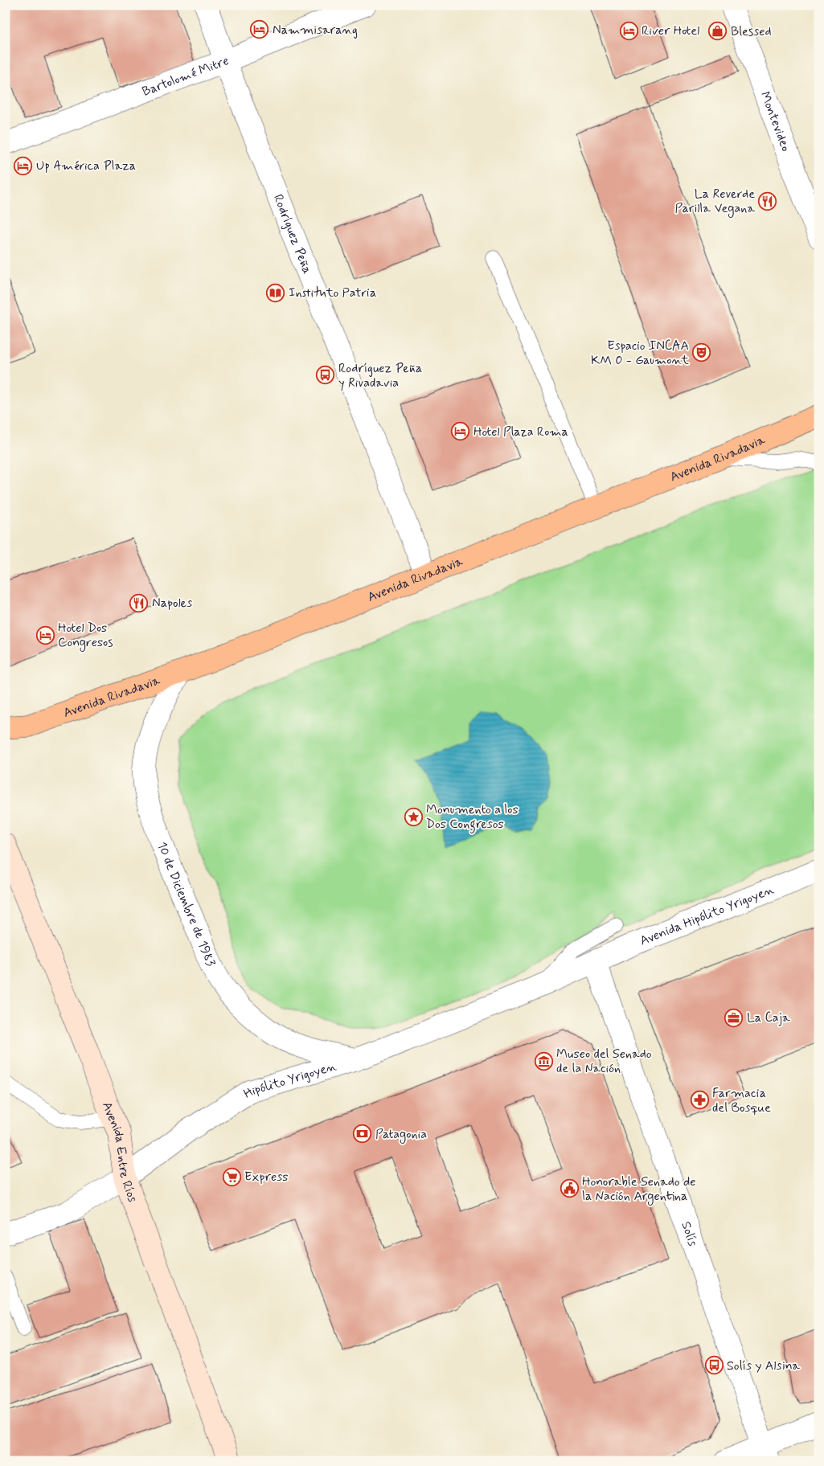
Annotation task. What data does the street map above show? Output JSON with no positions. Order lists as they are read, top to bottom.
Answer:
{
  "streets": {
    "main road": ["Avenida Rivadavia", "Avenida Entre Ríos"],
    "street": [
      "Bartolomé Mitre",
      "Montevideo",
      "Rodríguez Peña",
      "10 de Diciembre de 1983",
      "Avenida Hipólito Yrigoyen",
      "Hipólito Yrigoyen",
      "Solís"
    ]
  },
  "crossings": [
    ["Bartolomé Mitre", "Rodríguez Peña"],
    ["Rodríguez Peña", "Avenida Rivadavia"],
    ["Avenida Rivadavia", "10 de Diciembre de 1983"],
    ["10 de Diciembre de 1983", "Hipólito Yrigoyen"],
    ["Avenida Hipólito Yrigoyen", "Hipólito Yrigoyen"],
    ["Avenida Hipólito Yrigoyen", "Solís"],
    ["Hipólito Yrigoyen", "Avenida Entre Ríos"],
    ["Hipólito Yrigoyen", "Solís"]
  ],
  "places": {
    "hotel": [
      "Nammisarang",
      "River Hotel",
      "Up América Plaza",
      "Hotel Plaza Roma",
      "Hotel Dos Congresos"
    ],
    "shop": ["Blessed"],
    "restaurant": ["La Reverde Parilla Vegana", "Napoles"],
    "library": ["Instituto Patria"],
    "theatre": ["Espacio INCAA KM 0 - Gaumont"],
    "bus stop": ["Rodríguez Peña y Rivadavia", "Solís y Alsina"],
    "place": ["Monumento a los Dos Congresos"],
    "office": ["La Caja"],
    "museum": ["Museo del Senado de la Nación"],
    "pharmacy": ["Farmacia del Bosque"],
    "bank": ["Patagonia"],
    "supermarket": ["Express"],
    "public building": ["Honorable Senado de la Nación Argentina"]
  }
}
